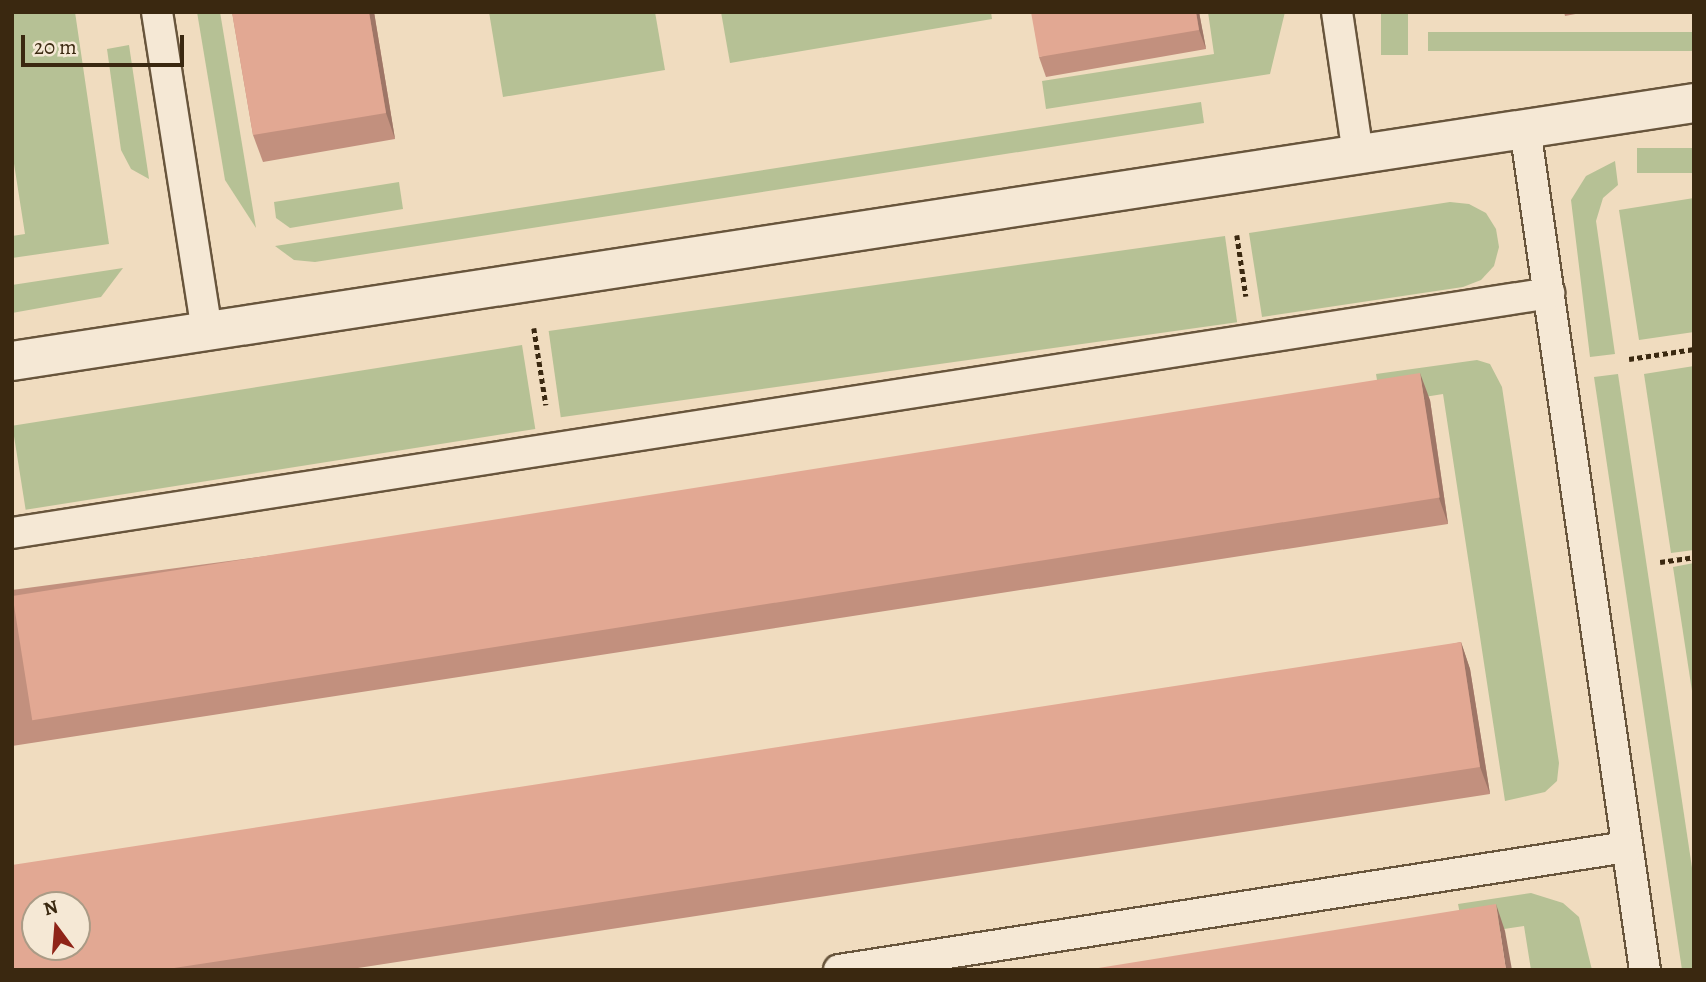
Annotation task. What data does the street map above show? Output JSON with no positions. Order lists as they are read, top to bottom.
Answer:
{
  "scale_bar": "20 m",
  "north": "top"
}
